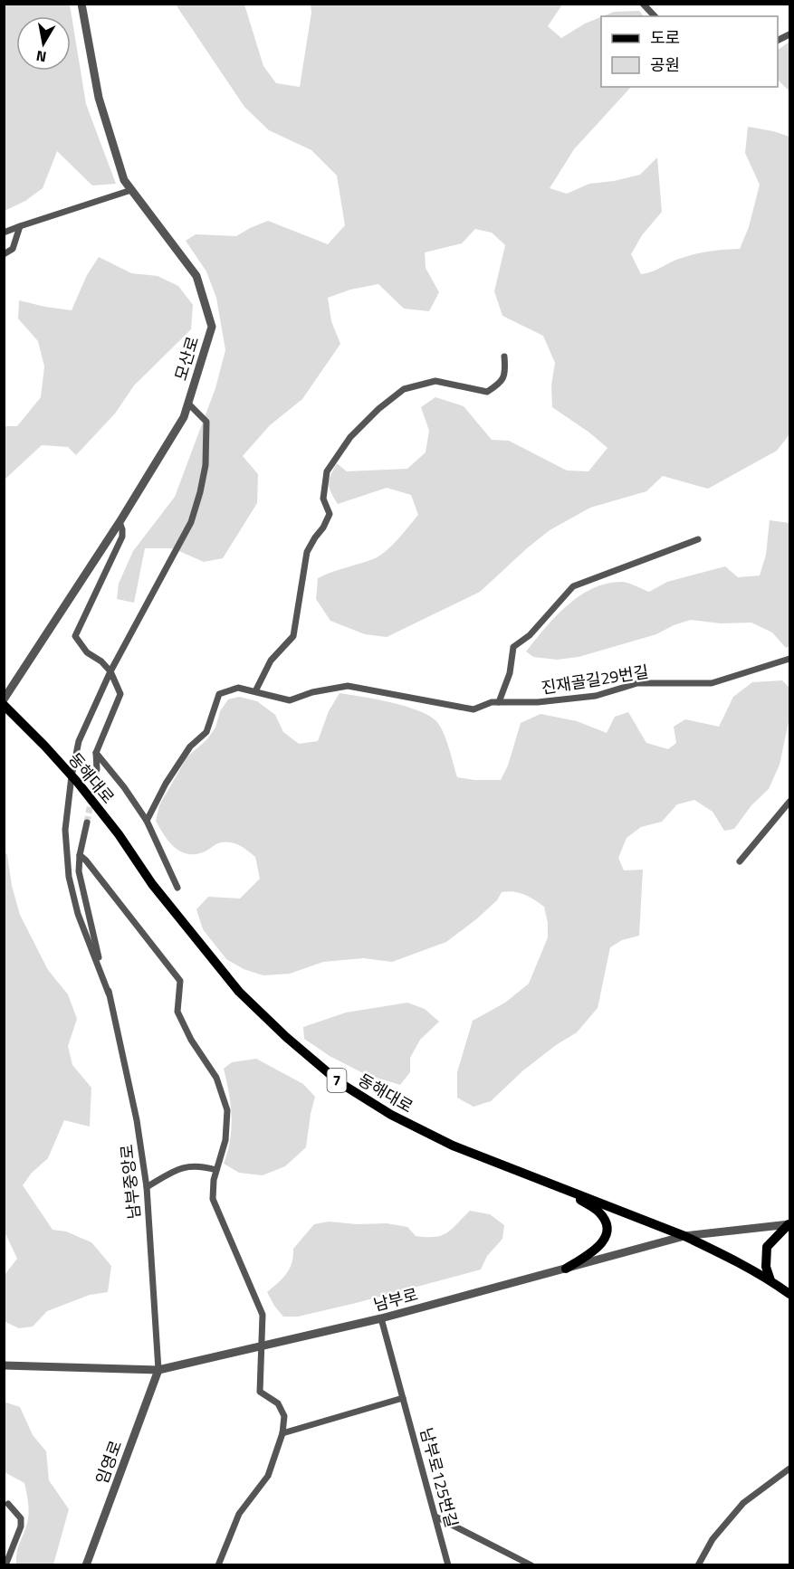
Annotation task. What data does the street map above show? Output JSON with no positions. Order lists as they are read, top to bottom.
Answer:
{
  "streets": {
    "main road": ["동해대로", "7"],
    "street": [
      "모산로",
      "진재골길29번길",
      "남부중앙로",
      "남부로",
      "임영로",
      "남부로125번길"
    ]
  },
  "crossings": [
    ["모산로", "남부중앙로"],
    ["동해대로", "남부중앙로"],
    ["동해대로", "남부로"],
    ["남부중앙로", "남부로"],
    ["남부중앙로", "임영로"],
    ["남부로", "임영로"],
    ["남부로", "남부로125번길"]
  ],
  "legend": ["도로", "공원"],
  "north": "bottom"
}
